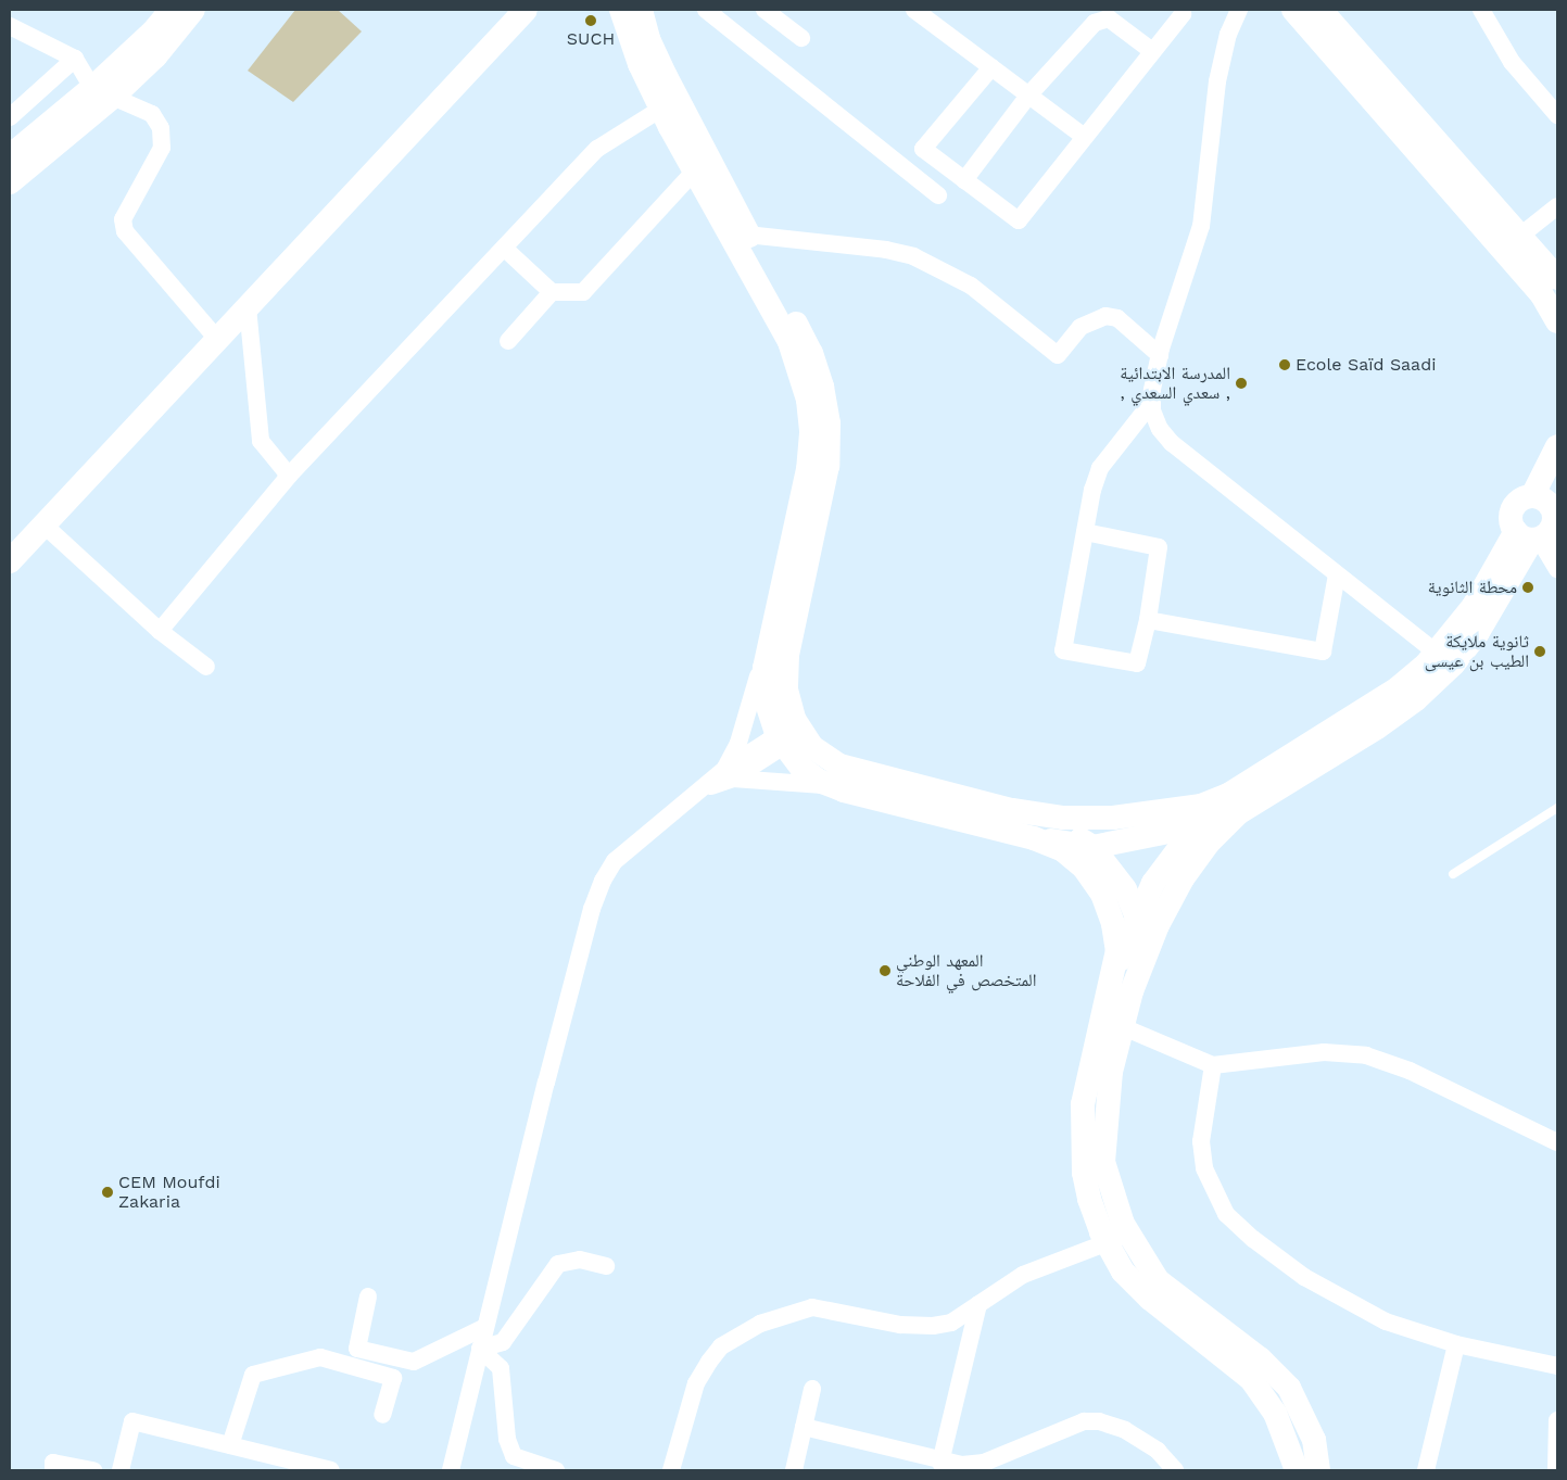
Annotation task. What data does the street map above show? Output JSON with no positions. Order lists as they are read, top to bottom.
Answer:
{
  "places": [
    "SUCH",
    "Ecole Saïd Saadi",
    "المدرسة الابتدائية , سعدي السعدي ,",
    "محطة الثانوية",
    "ثانوية ملايكة الطيب بن عيسى",
    "المعهد الوطني المتخصص في الفلاحة",
    "CEM Moufdi Zakaria"
  ]
}
